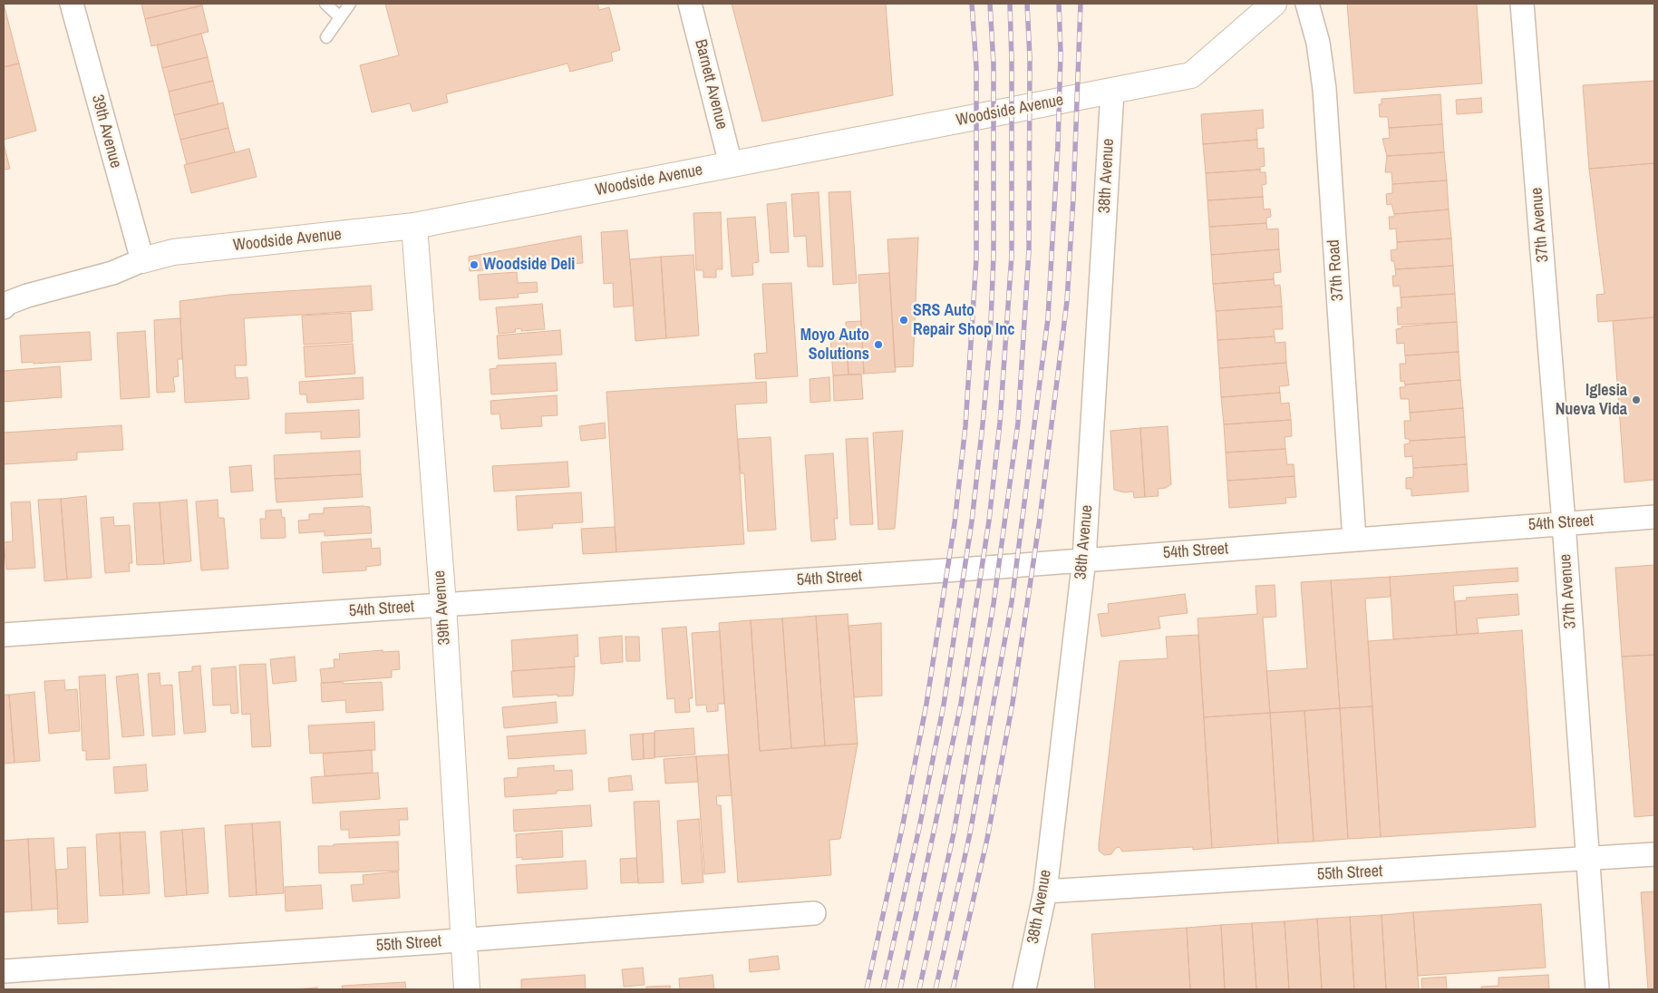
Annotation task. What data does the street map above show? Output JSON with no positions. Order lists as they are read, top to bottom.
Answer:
{
  "streets": {
    "street": [
      "Barnett Avenue",
      "Woodside Avenue",
      "39th Avenue",
      "38th Avenue",
      "37th Avenue",
      "37th Road",
      "54th Street",
      "55th Street"
    ]
  },
  "crossings": [
    ["Barnett Avenue", "Woodside Avenue"],
    ["Woodside Avenue", "39th Avenue"],
    ["Woodside Avenue", "38th Avenue"],
    ["39th Avenue", "54th Street"],
    ["39th Avenue", "55th Street"],
    ["38th Avenue", "54th Street"],
    ["38th Avenue", "55th Street"],
    ["37th Avenue", "54th Street"],
    ["37th Avenue", "55th Street"],
    ["37th Road", "54th Street"]
  ],
  "places": [
    "Woodside Deli",
    "SRS Auto Repair Shop Inc",
    "Moyo Auto Solutions",
    "Iglesia Nueva Vida"
  ]
}
